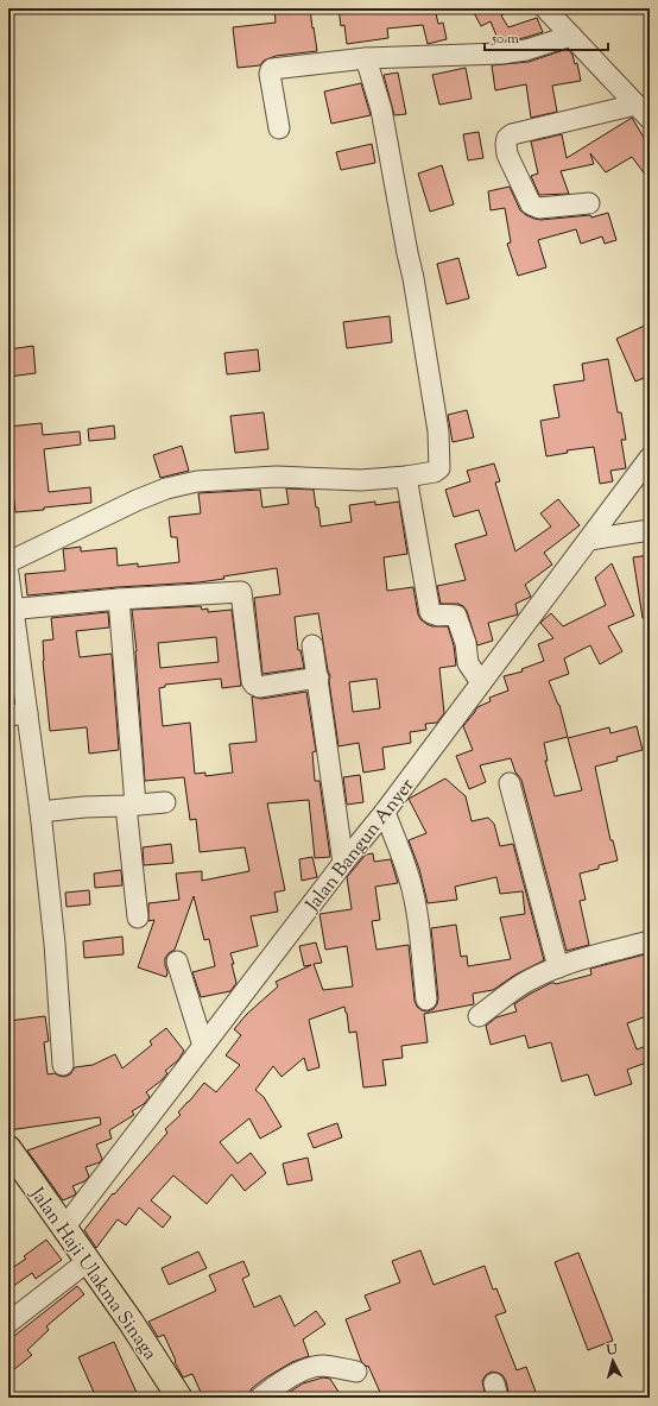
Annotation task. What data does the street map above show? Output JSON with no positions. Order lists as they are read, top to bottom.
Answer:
{
  "streets": {
    "main road": ["Jalan Haji Ulakma Sinaga"],
    "street": ["Jalan Bangun Anyer"]
  },
  "crossings": [
    ["Jalan Bangun Anyer", "Jalan Haji Ulakma Sinaga"]
  ],
  "scale_bar": "50 m",
  "north": "top"
}
